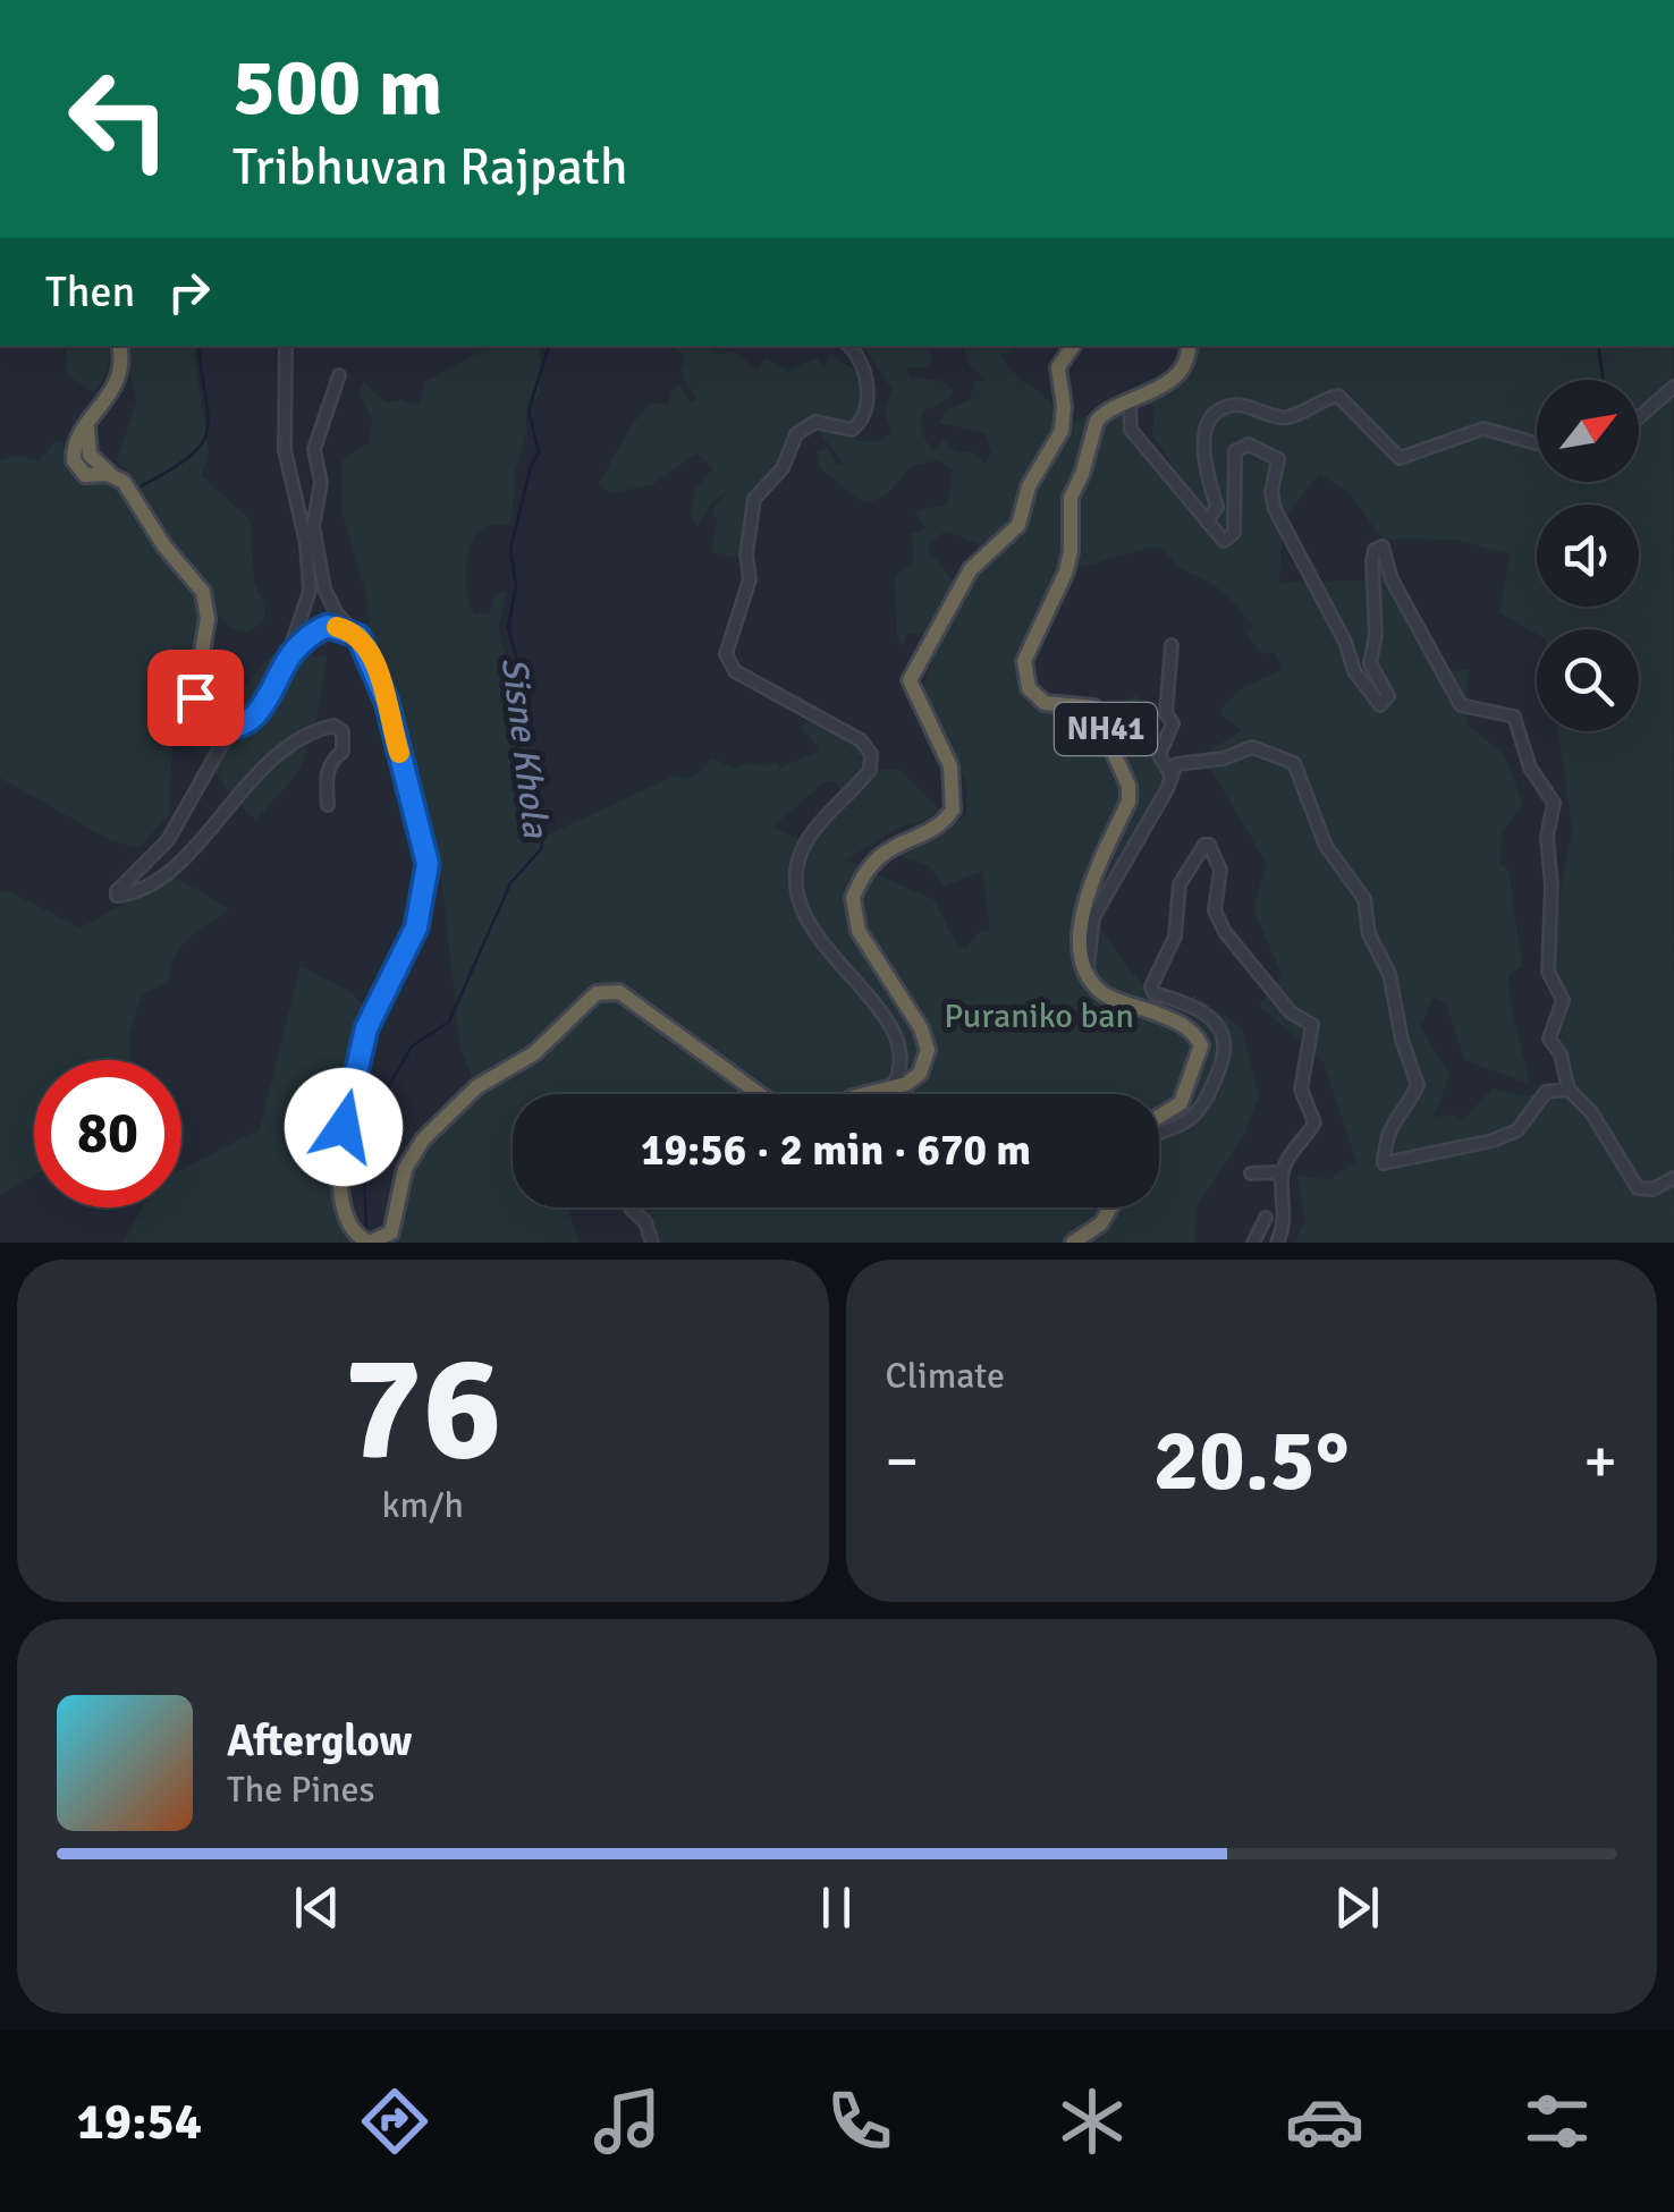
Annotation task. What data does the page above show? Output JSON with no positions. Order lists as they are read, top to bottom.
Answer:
{
  "streets": {
    "highway": ["NH41"]
  },
  "water": ["Sisne Khola"],
  "parks": ["Puraniko ban"],
  "north": "top right",
  "page": {
    "turn": ["500 m", "Tribhuvan Rajpath"],
    "then": "Then",
    "limit": "80",
    "trip": "19:56 · 2 min · 670 m",
    "tile": [
      ["76", "km/h"],
      "Climate"
    ],
    "heat": ["−", "20.5°", "+"],
    "song": ["Afterglow", "The Pines"],
    "tabs": "19:54"
  }
}
